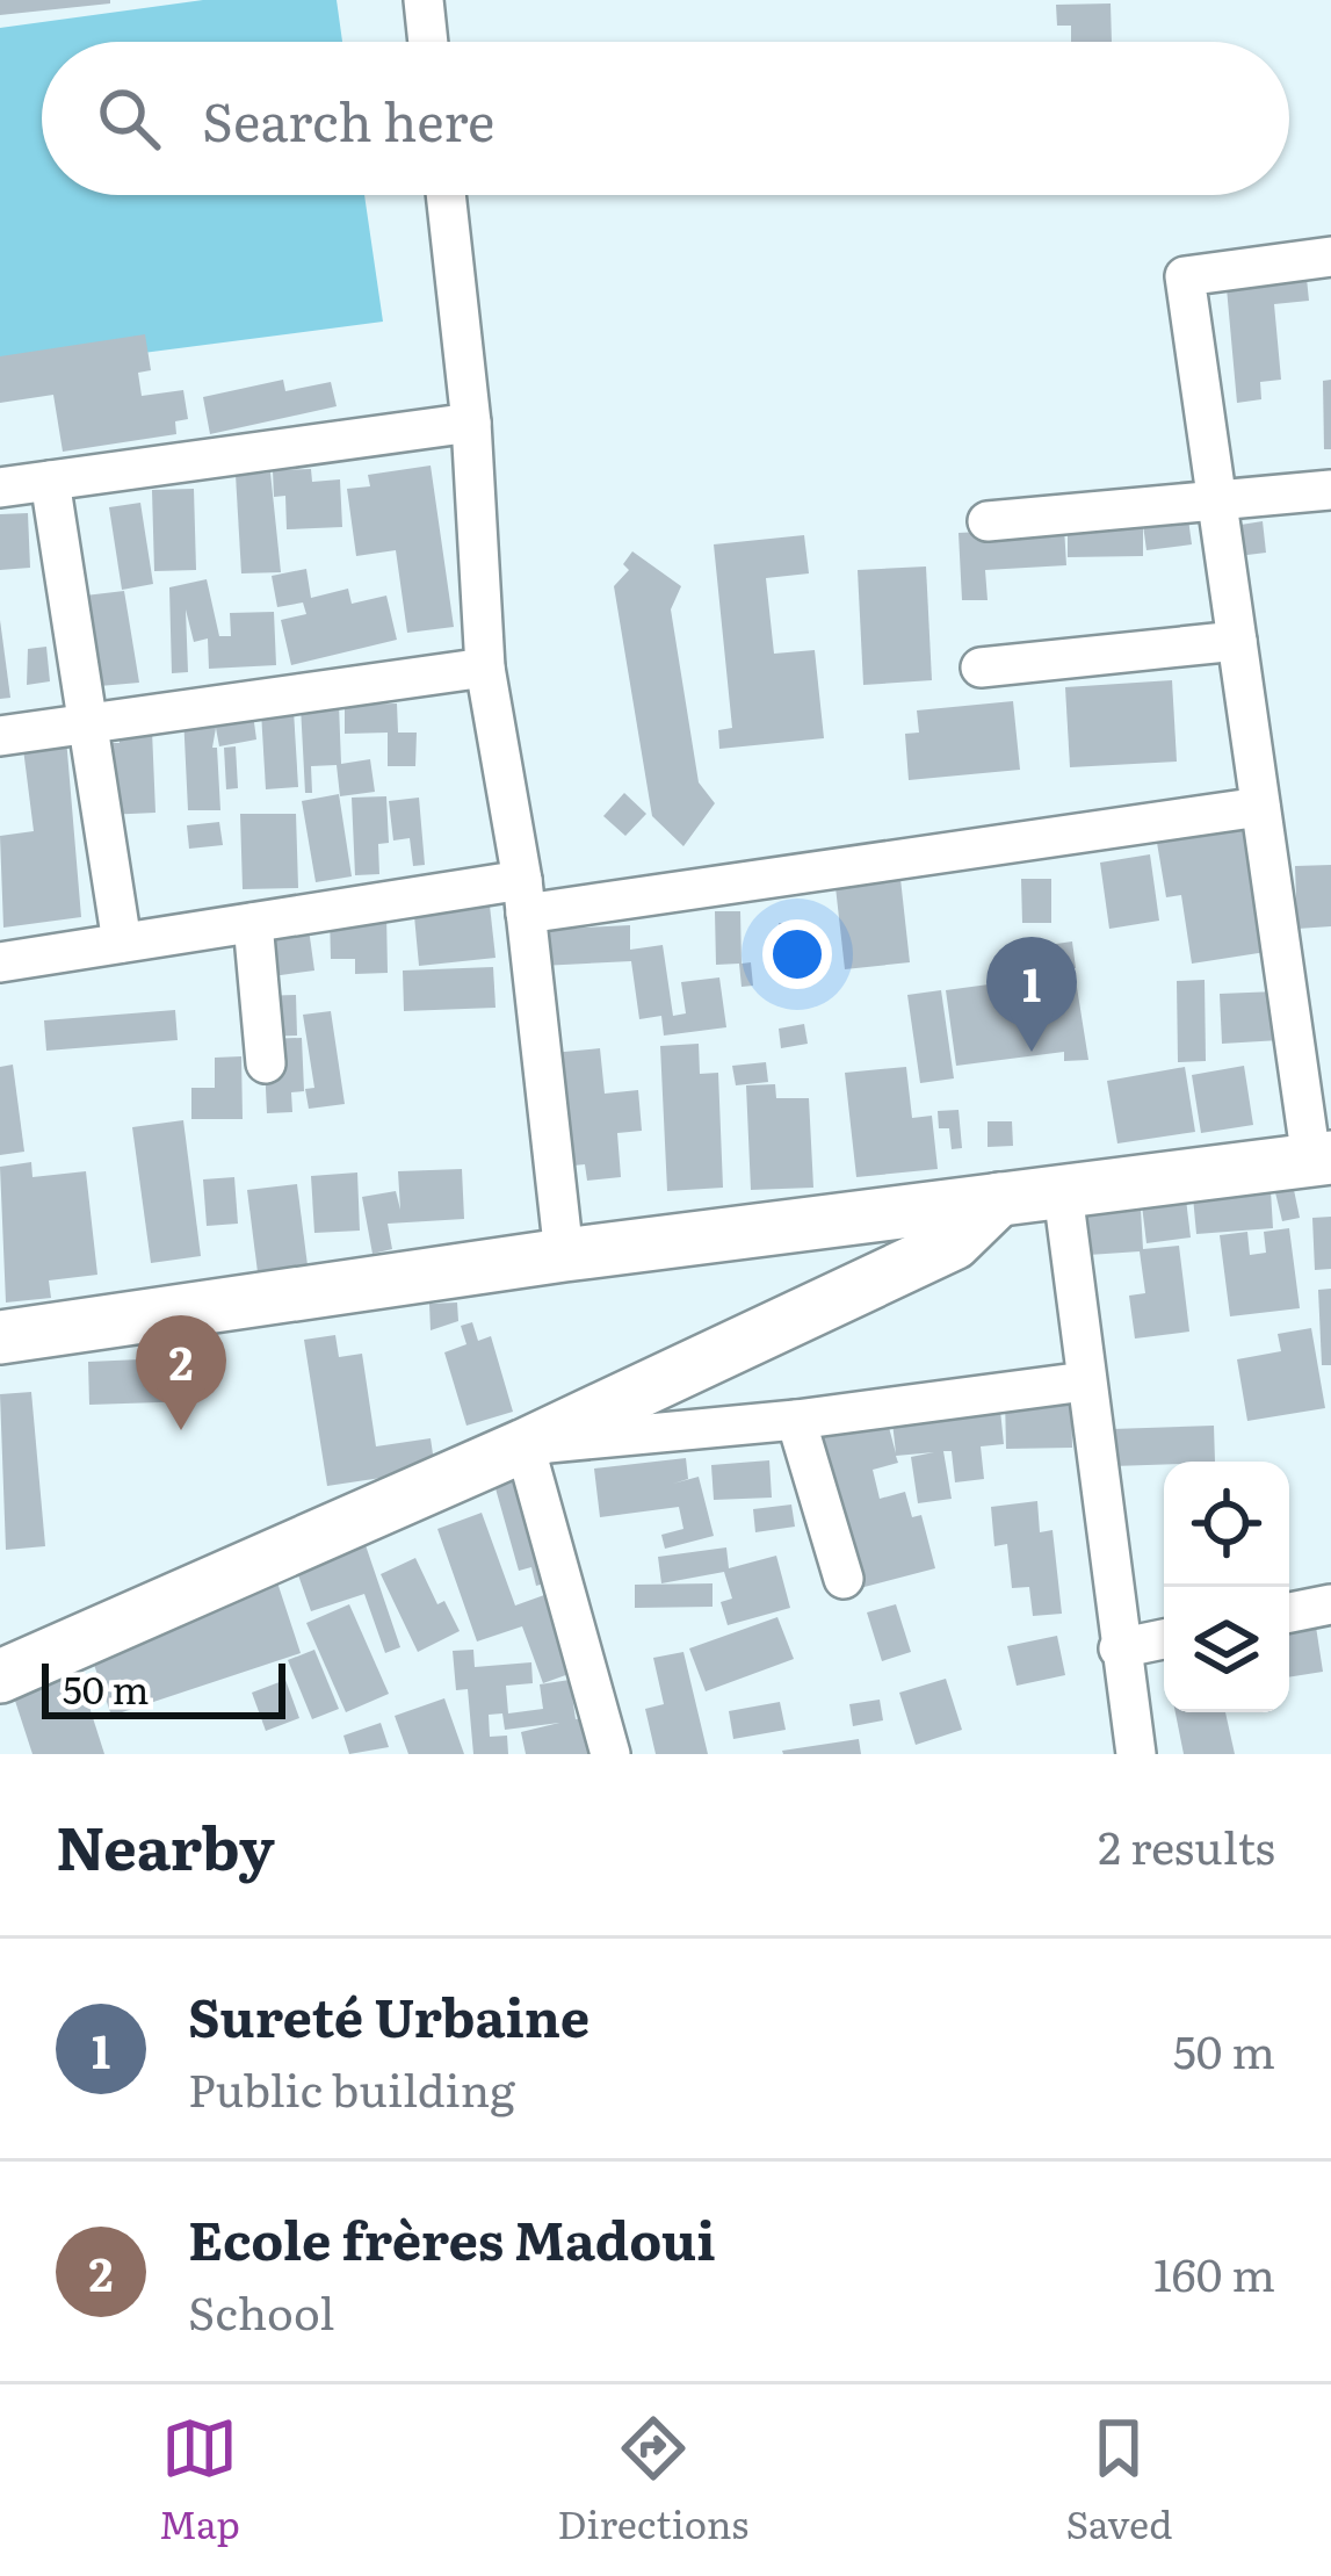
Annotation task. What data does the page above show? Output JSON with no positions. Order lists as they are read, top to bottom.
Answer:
{
  "scale_bar": "50 m",
  "page": {
    "search": "Search here",
    "pins": ["1", "2"],
    "scale": "50 m",
    "heading": ["Nearby", "2 results"],
    "list": [
      {
        "mark": "1",
        "name": "Sureté Urbaine",
        "note": "Public building",
        "value": "50 m"
      },
      {
        "mark": "2",
        "name": "Ecole frères Madoui",
        "note": "School",
        "value": "160 m"
      }
    ],
    "nav": ["Map", "Directions", "Saved"]
  }
}
